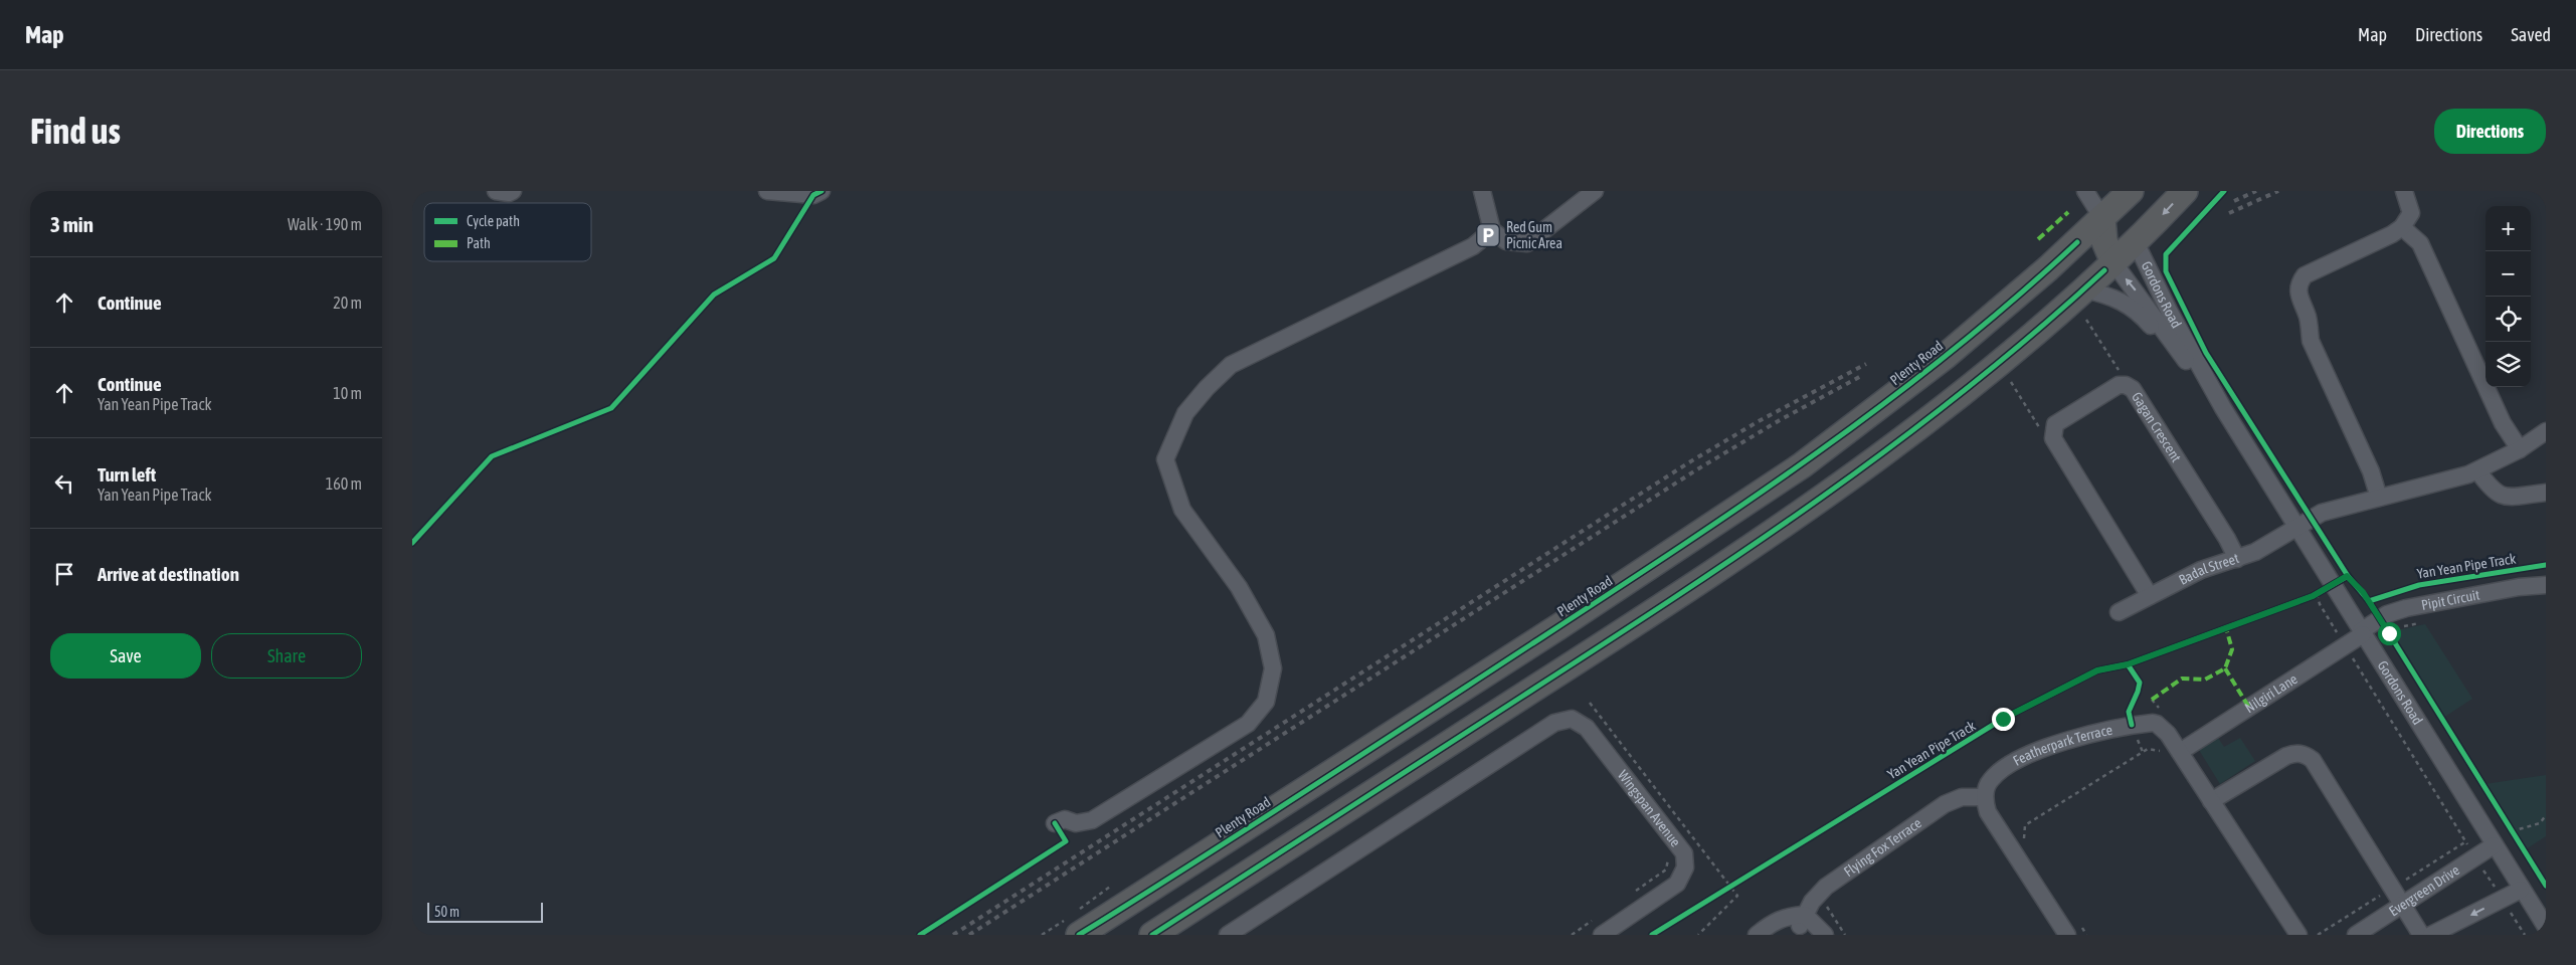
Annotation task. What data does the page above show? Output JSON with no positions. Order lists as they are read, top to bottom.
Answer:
{
  "streets": {
    "highway": ["Gordons Road", "Plenty Road"],
    "street": [
      "Gagan Crescent",
      "Badal Street",
      "Pipit Circuit",
      "Nilgiri Lane",
      "Featherpark Terrace",
      "Wingspan Avenue",
      "Flying Fox Terrace",
      "Evergreen Drive"
    ],
    "cycle path": ["Yan Yean Pipe Track"]
  },
  "crossings": [
    ["Gordons Road", "Plenty Road"],
    ["Gordons Road", "Badal Street"],
    ["Gordons Road", "Pipit Circuit"],
    ["Gordons Road", "Nilgiri Lane"],
    ["Gordons Road", "Evergreen Drive"],
    ["Gagan Crescent", "Badal Street"],
    ["Pipit Circuit", "Nilgiri Lane"],
    ["Nilgiri Lane", "Featherpark Terrace"],
    ["Featherpark Terrace", "Flying Fox Terrace"]
  ],
  "places": {
    "parking": ["Red Gum Picnic Area"]
  },
  "legend": ["Cycle path", "Path"],
  "scale_bar": "50 m",
  "page": {
    "header": "Map",
    "nav": ["Map", "Directions", "Saved"],
    "buttons": [
      "Directions",
      ["Save", "Share"]
    ],
    "title": "Find us",
    "heading": ["3 min", "Walk · 190 m"],
    "map_buttons": ["+", "−"],
    "list": [
      ["Continue", "20 m"],
      ["Continue", "Yan Yean Pipe Track", "10 m"],
      ["Turn left", "Yan Yean Pipe Track", "160 m"],
      "Arrive at destination"
    ],
    "scale": "50 m"
  }
}
